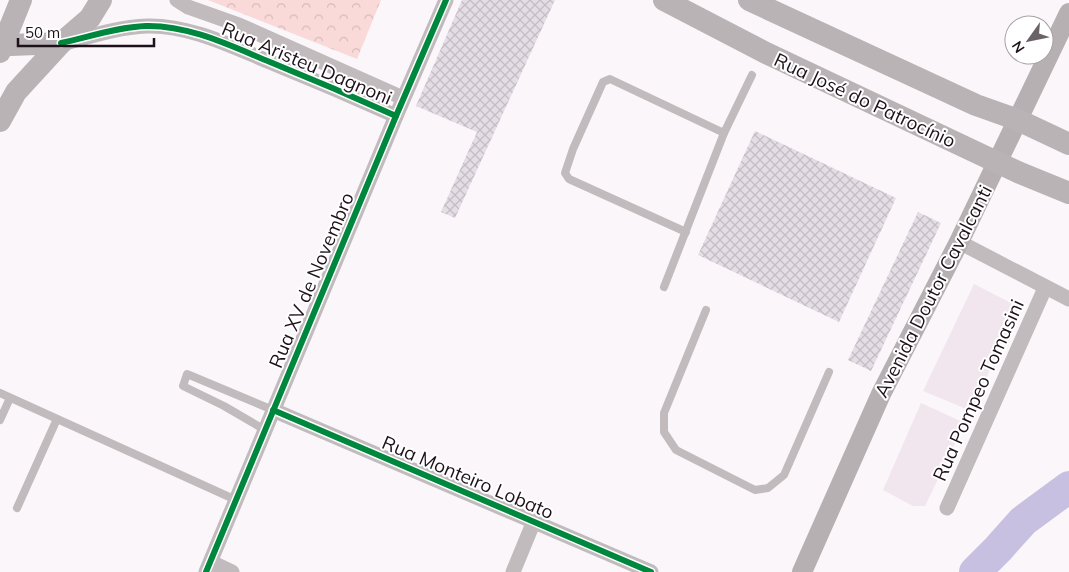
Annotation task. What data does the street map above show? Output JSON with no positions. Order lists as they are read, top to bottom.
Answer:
{
  "streets": {
    "main road": ["Rua José do Patrocínio", "Avenida Doutor Cavalcanti"],
    "street": [
      "Rua Aristeu Dagnoni",
      "Rua XV de Novembro",
      "Rua Pompeo Tomasini",
      "Rua Monteiro Lobato"
    ]
  },
  "crossings": [
    ["Rua Aristeu Dagnoni", "Rua XV de Novembro"],
    ["Rua José do Patrocínio", "Avenida Doutor Cavalcanti"],
    ["Rua XV de Novembro", "Rua Monteiro Lobato"]
  ],
  "scale_bar": "50 m",
  "north": "bottom left"
}
